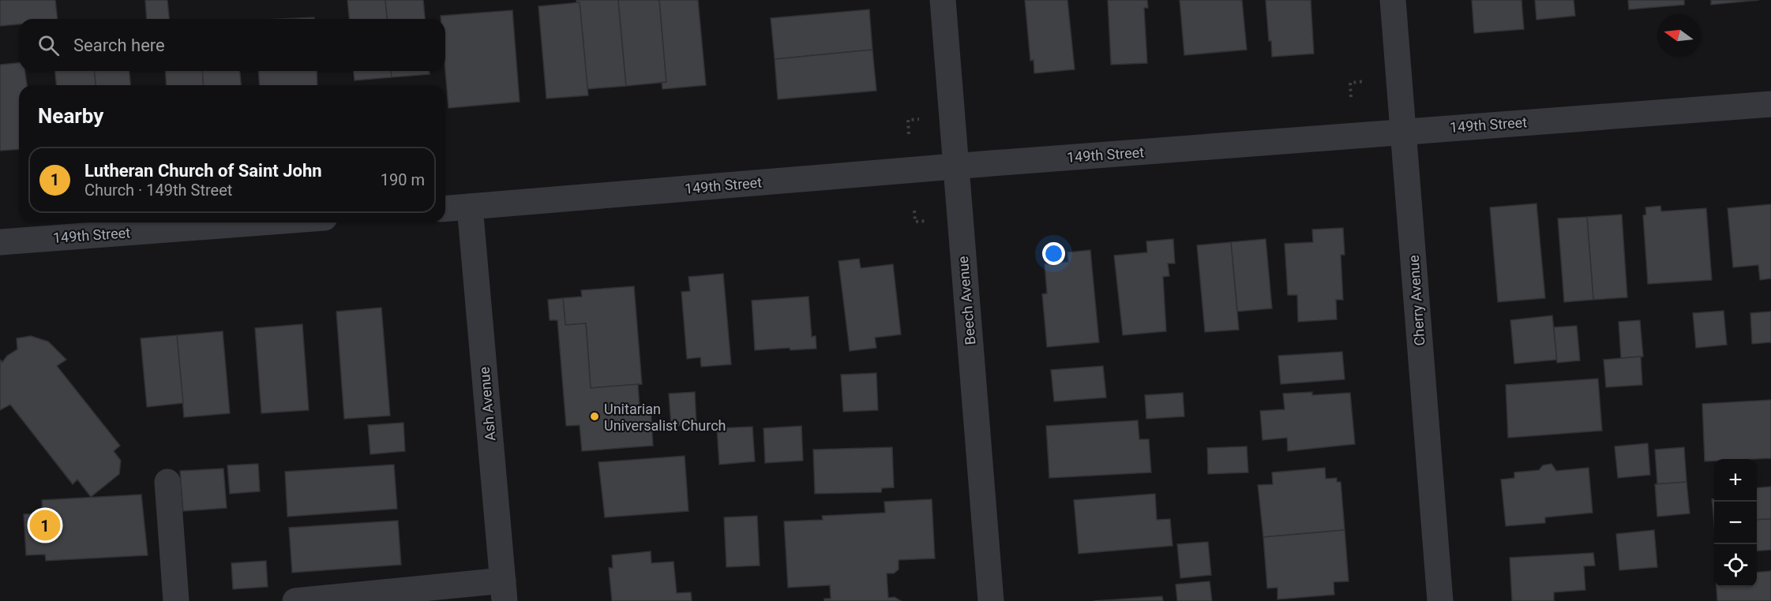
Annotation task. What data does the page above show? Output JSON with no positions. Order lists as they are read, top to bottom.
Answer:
{
  "streets": {
    "street": [
      "149th Street",
      "Beech Avenue",
      "Cherry Avenue",
      "Ash Avenue"
    ]
  },
  "crossings": [
    ["149th Street", "Beech Avenue"],
    ["149th Street", "Cherry Avenue"],
    ["149th Street", "Ash Avenue"]
  ],
  "places": ["Unitarian Universalist Church"],
  "north": "left",
  "page": {
    "search": "Search here",
    "heading": "Nearby",
    "list": [
      {
        "mark": "1",
        "name": "Lutheran Church of Saint John",
        "note": "Church · 149th Street",
        "value": "190 m"
      }
    ],
    "map_buttons": ["+", "−"],
    "pins": "1"
  }
}
